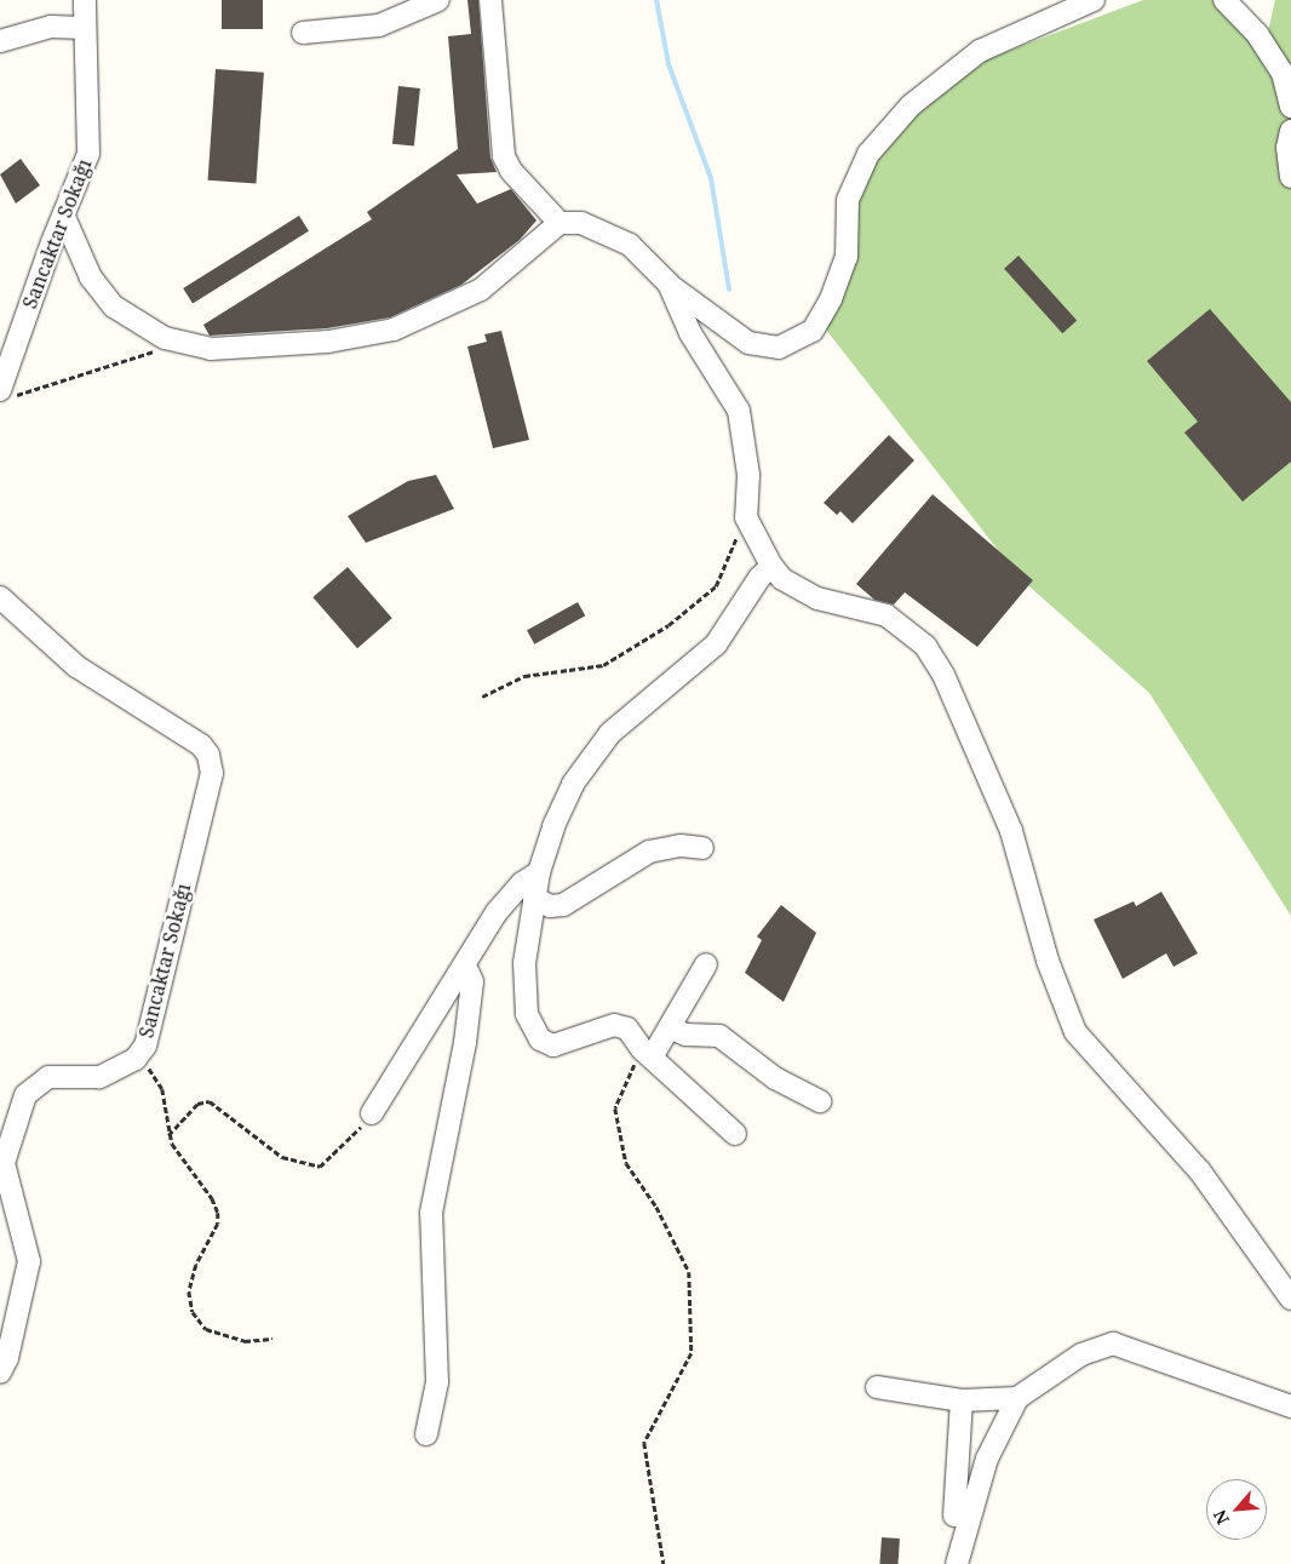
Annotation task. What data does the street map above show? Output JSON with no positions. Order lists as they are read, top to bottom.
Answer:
{
  "streets": {
    "street": ["Sancaktar Sokağı"]
  },
  "north": "bottom left"
}
